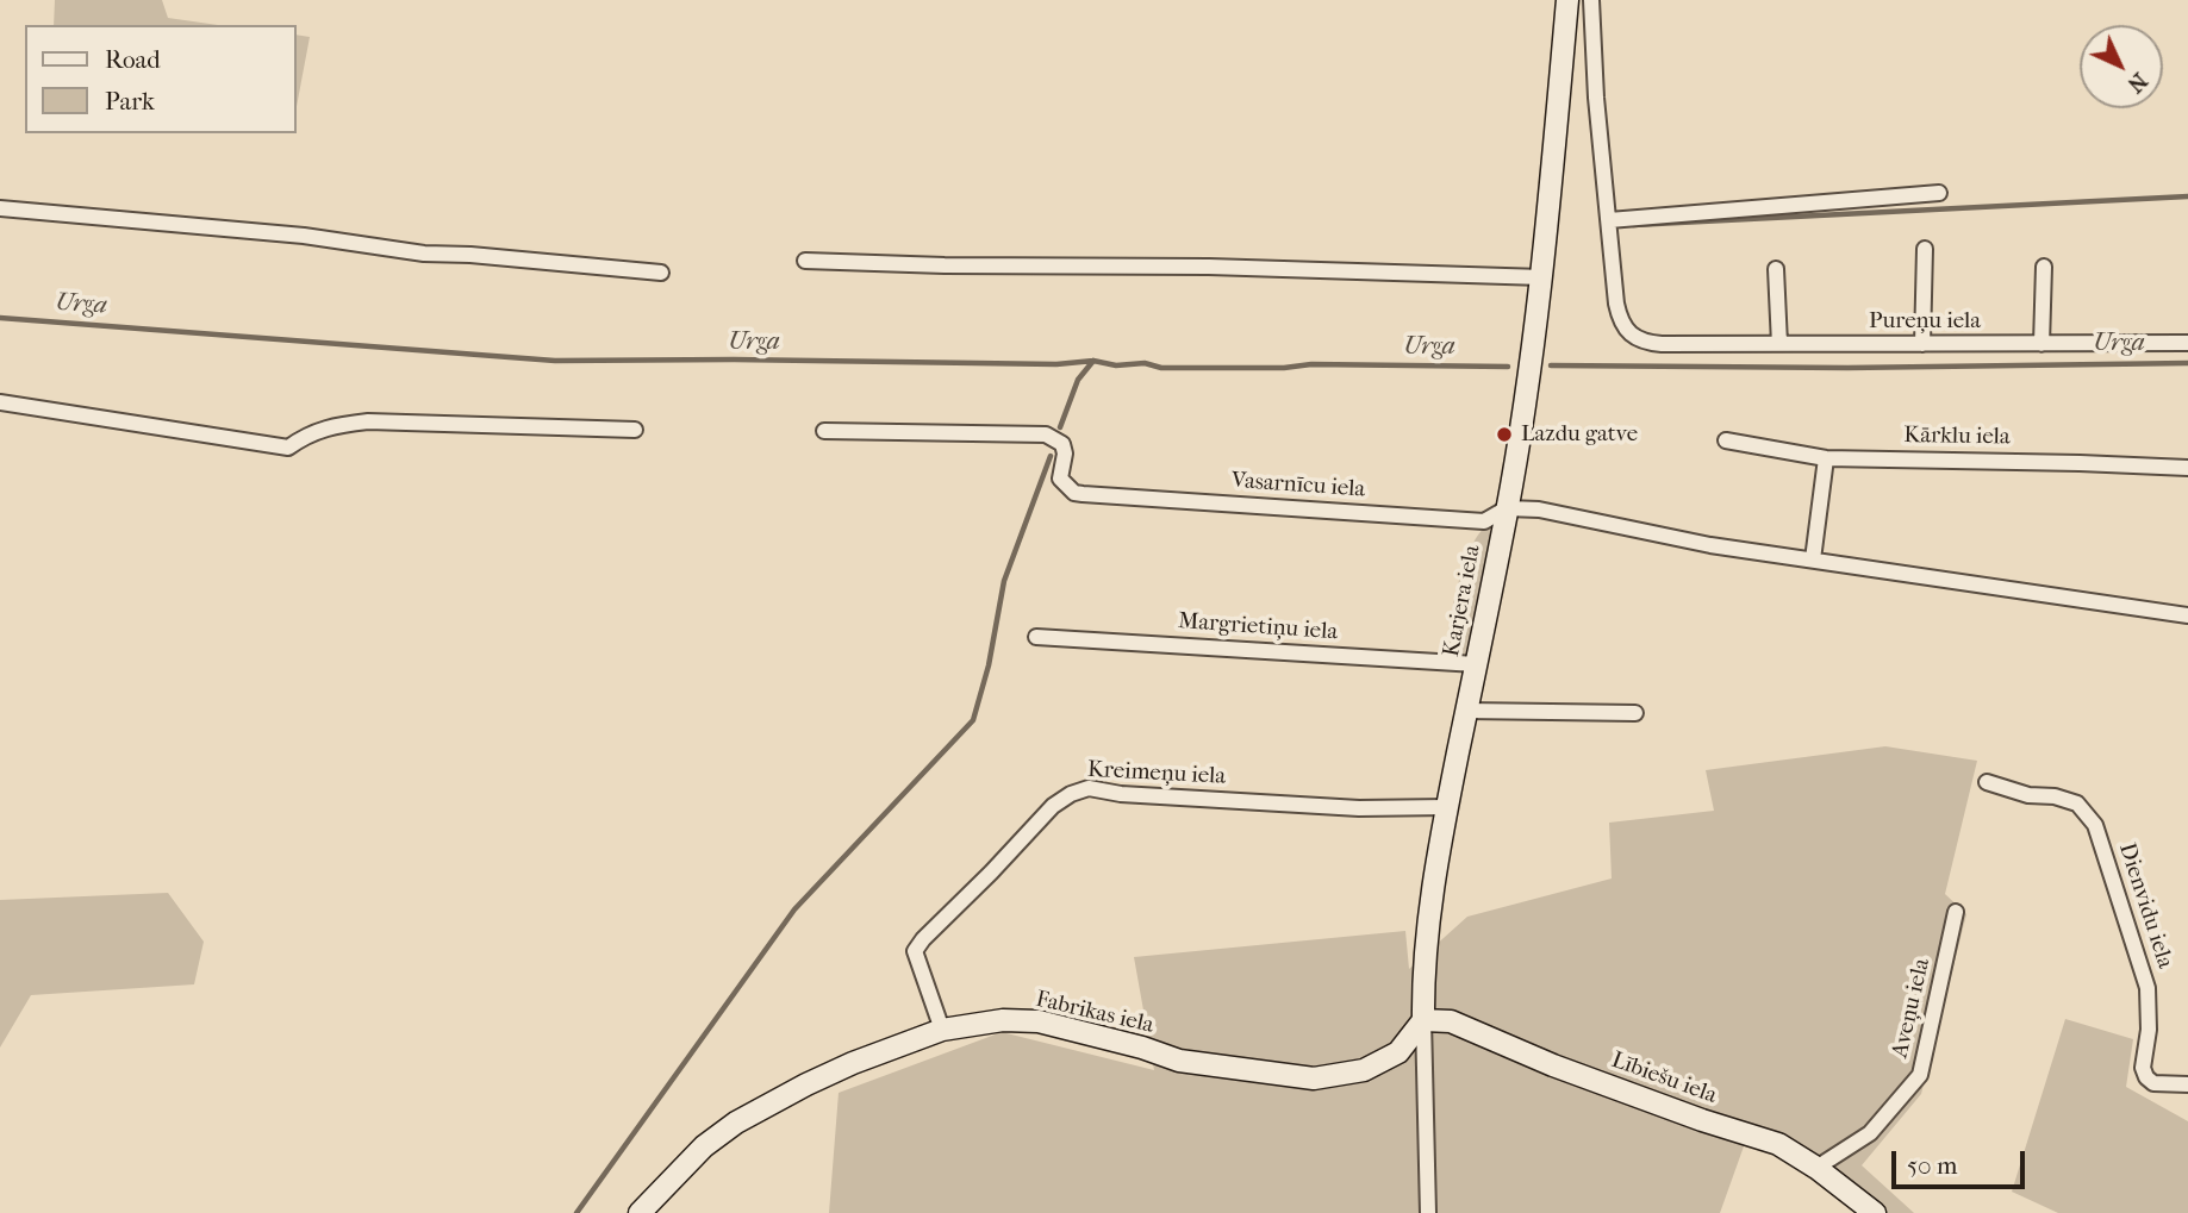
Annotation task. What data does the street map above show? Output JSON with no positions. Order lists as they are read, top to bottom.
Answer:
{
  "streets": {
    "street": [
      "Pureņu iela",
      "Kārklu iela",
      "Vasarnīcu iela",
      "Karjera iela",
      "Margrietiņu iela",
      "Kreimeņu iela",
      "Dienvidu iela",
      "Aveņu iela",
      "Fabrikas iela",
      "Lībiešu iela"
    ]
  },
  "crossings": [
    ["Vasarnīcu iela", "Karjera iela"],
    ["Karjera iela", "Margrietiņu iela"],
    ["Karjera iela", "Kreimeņu iela"],
    ["Karjera iela", "Fabrikas iela"],
    ["Karjera iela", "Lībiešu iela"],
    ["Kreimeņu iela", "Fabrikas iela"],
    ["Aveņu iela", "Lībiešu iela"],
    ["Fabrikas iela", "Lībiešu iela"]
  ],
  "water": ["Urga"],
  "places": ["Lazdu gatve"],
  "legend": ["Road", "Park"],
  "scale_bar": "50 m",
  "north": "bottom right"
}
